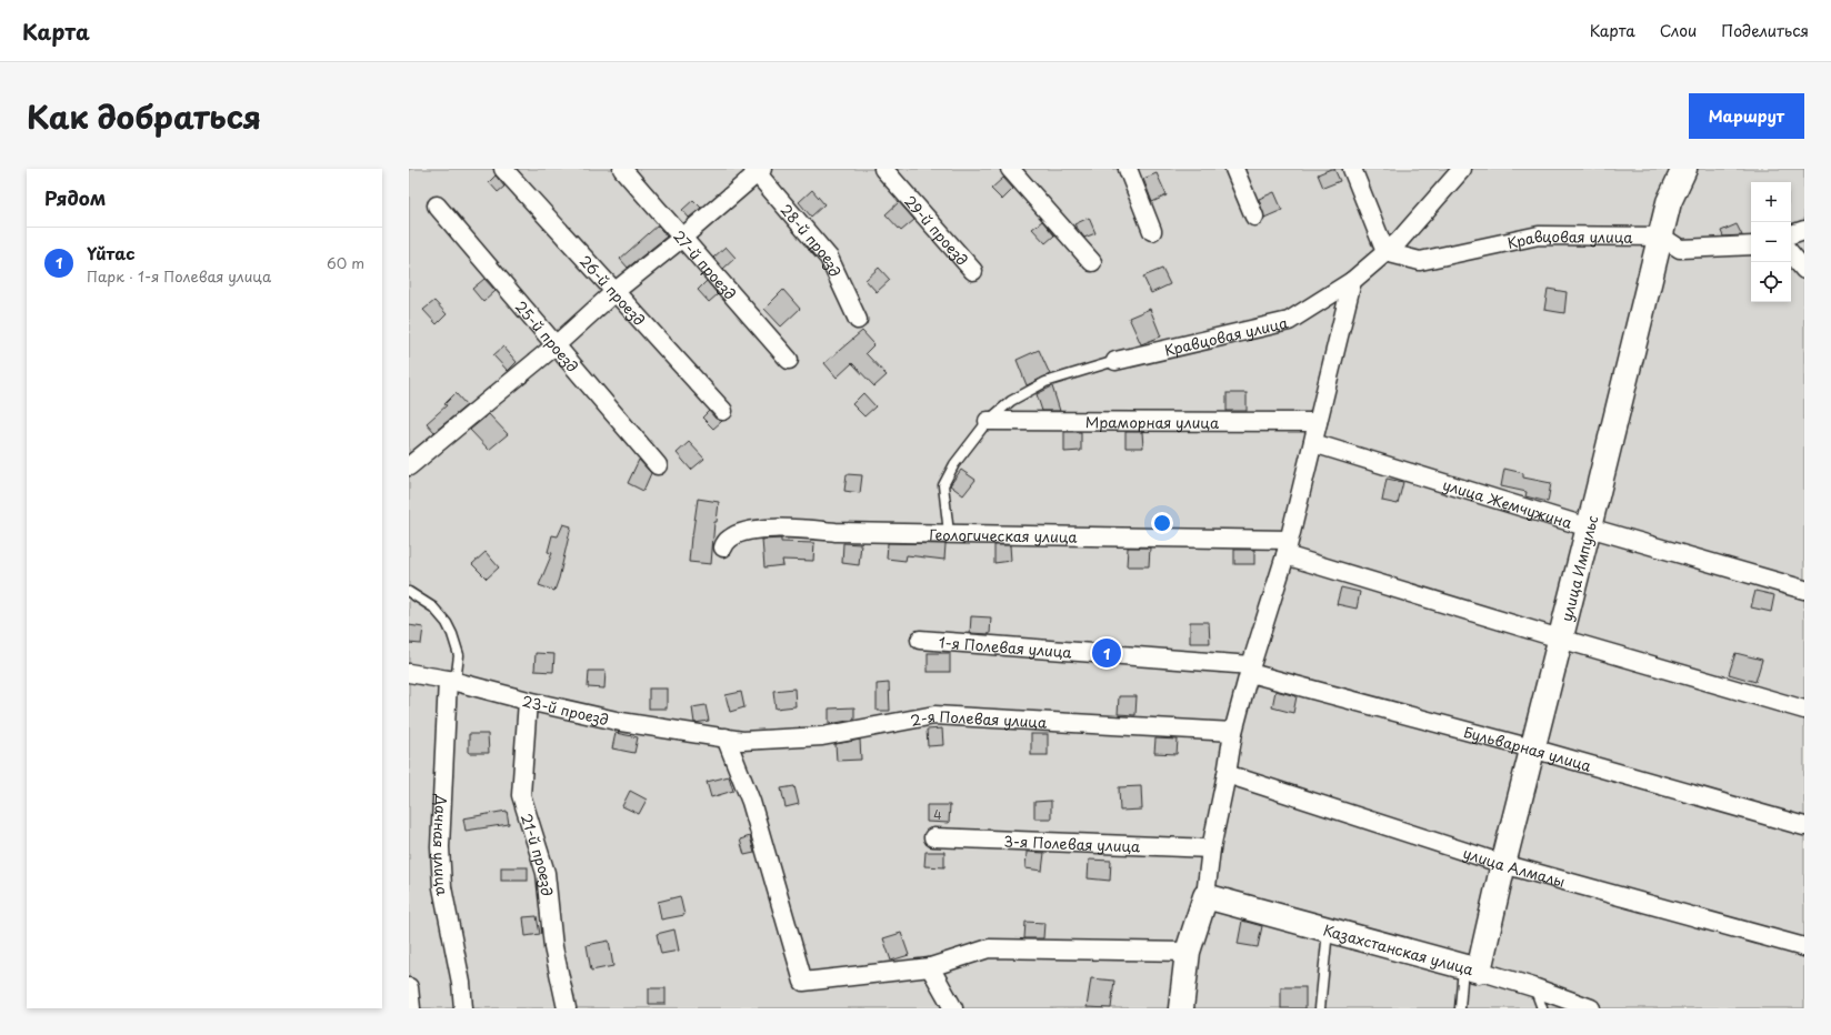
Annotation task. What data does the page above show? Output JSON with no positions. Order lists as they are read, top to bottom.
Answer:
{
  "streets": {
    "street": [
      "29-й проезд",
      "Кравцовая улица",
      "28-й проезд",
      "27-й проезд",
      "26-й проезд",
      "25-й проезд",
      "Мраморная улица",
      "улица Жемчужина",
      "Геологическая улица",
      "улица Импульс",
      "1-я Полевая улица",
      "23-й проезд",
      "2-я Полевая улица",
      "Бульварная улица",
      "3-я Полевая улица",
      "Дачная улица",
      "21-й проезд",
      "улица Алмалы",
      "Казахстанская улица"
    ]
  },
  "crossings": [
    ["Кравцовая улица", "улица Импульс"],
    ["улица Жемчужина", "улица Импульс"],
    ["Геологическая улица", "улица Импульс"],
    ["улица Импульс", "Бульварная улица"],
    ["улица Импульс", "улица Алмалы"],
    ["улица Импульс", "Казахстанская улица"],
    ["1-я Полевая улица", "Бульварная улица"],
    ["23-й проезд", "2-я Полевая улица"],
    ["23-й проезд", "Дачная улица"],
    ["23-й проезд", "21-й проезд"]
  ],
  "house_numbers": ["4"],
  "page": {
    "header": "Карта",
    "nav": ["Карта", "Слои", "Поделиться"],
    "title": "Как добраться",
    "buttons": "Маршрут",
    "heading": "Рядом",
    "map_buttons": ["+", "−"],
    "list": [
      {
        "mark": "1",
        "name": "Үйтас",
        "note": "Парк · 1-я Полевая улица",
        "value": "60 m"
      }
    ],
    "pins": "1"
  }
}
